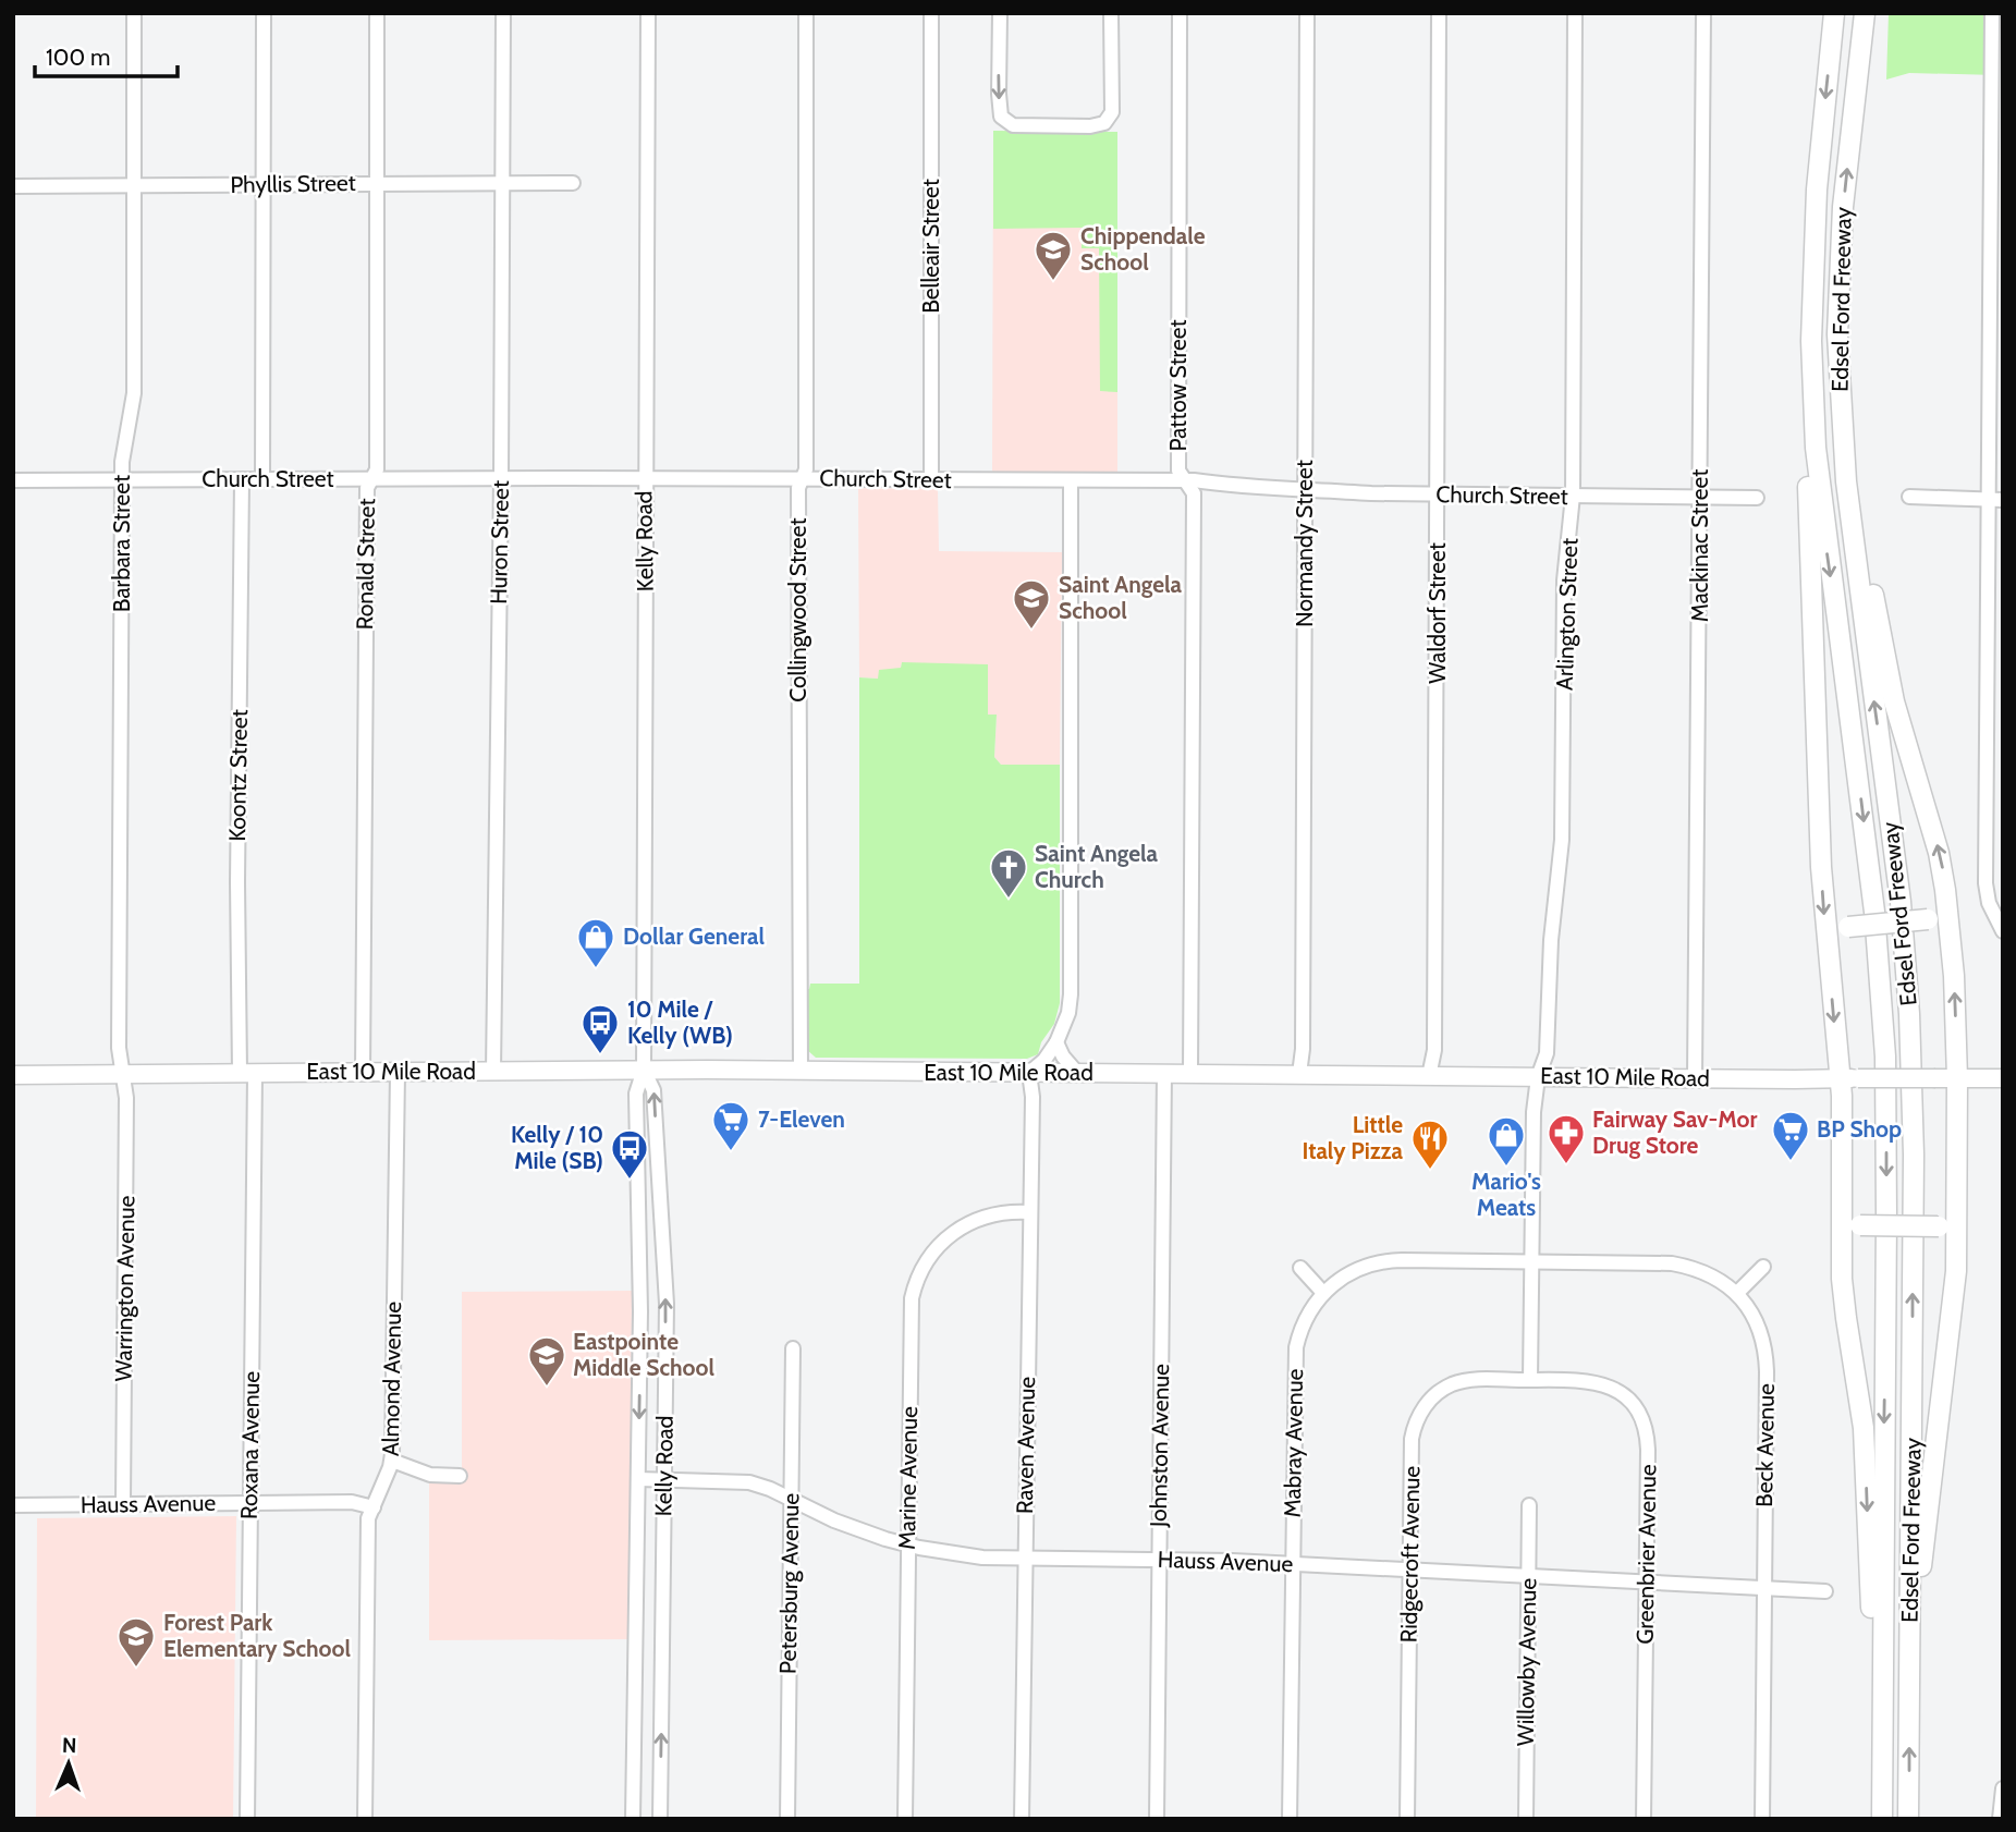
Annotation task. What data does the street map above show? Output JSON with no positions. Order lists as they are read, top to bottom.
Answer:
{
  "streets": {
    "highway": ["Edsel Ford Freeway"],
    "main road": ["East 10 Mile Road"],
    "street": [
      "Phyllis Street",
      "Belleair Street",
      "Pattow Street",
      "Church Street",
      "Kelly Road",
      "Huron Street",
      "Barbara Street",
      "Normandy Street",
      "Mackinac Street",
      "Ronald Street",
      "Collingwood Street",
      "Waldorf Street",
      "Arlington Street",
      "Koontz Street",
      "Warrington Avenue",
      "Almond Avenue",
      "Mabray Avenue",
      "Roxana Avenue",
      "Raven Avenue",
      "Johnston Avenue",
      "Beck Avenue",
      "Marine Avenue",
      "Hauss Avenue",
      "Ridgecroft Avenue",
      "Greenbrier Avenue",
      "Petersburg Avenue",
      "Willowby Avenue"
    ]
  },
  "crossings": [
    ["Phyllis Street", "Huron Street"],
    ["Phyllis Street", "Barbara Street"],
    ["Phyllis Street", "Ronald Street"],
    ["Belleair Street", "Church Street"],
    ["Pattow Street", "Church Street"],
    ["Pattow Street", "East 10 Mile Road"],
    ["Church Street", "Kelly Road"],
    ["Church Street", "Huron Street"],
    ["Church Street", "Barbara Street"],
    ["Church Street", "Normandy Street"],
    ["Church Street", "Mackinac Street"],
    ["Church Street", "Ronald Street"],
    ["Church Street", "Collingwood Street"],
    ["Church Street", "Waldorf Street"],
    ["Church Street", "Arlington Street"],
    ["Church Street", "Koontz Street"],
    ["Kelly Road", "East 10 Mile Road"],
    ["Kelly Road", "Hauss Avenue"],
    ["Huron Street", "East 10 Mile Road"],
    ["Barbara Street", "East 10 Mile Road"],
    ["Barbara Street", "Warrington Avenue"],
    ["Normandy Street", "East 10 Mile Road"],
    ["Mackinac Street", "East 10 Mile Road"],
    ["Ronald Street", "East 10 Mile Road"],
    ["Collingwood Street", "East 10 Mile Road"],
    ["Waldorf Street", "East 10 Mile Road"],
    ["Arlington Street", "East 10 Mile Road"],
    ["Arlington Street", "Mabray Avenue"],
    ["Arlington Street", "Beck Avenue"],
    ["Koontz Street", "East 10 Mile Road"],
    ["Koontz Street", "Roxana Avenue"],
    ["East 10 Mile Road", "Warrington Avenue"],
    ["East 10 Mile Road", "Almond Avenue"],
    ["East 10 Mile Road", "Roxana Avenue"],
    ["East 10 Mile Road", "Raven Avenue"],
    ["East 10 Mile Road", "Johnston Avenue"],
    ["Warrington Avenue", "Hauss Avenue"],
    ["Almond Avenue", "Hauss Avenue"],
    ["Mabray Avenue", "Beck Avenue"],
    ["Mabray Avenue", "Hauss Avenue"],
    ["Roxana Avenue", "Hauss Avenue"],
    ["Raven Avenue", "Marine Avenue"],
    ["Raven Avenue", "Hauss Avenue"],
    ["Johnston Avenue", "Hauss Avenue"],
    ["Beck Avenue", "Hauss Avenue"],
    ["Marine Avenue", "Hauss Avenue"],
    ["Hauss Avenue", "Ridgecroft Avenue"],
    ["Hauss Avenue", "Greenbrier Avenue"],
    ["Hauss Avenue", "Petersburg Avenue"],
    ["Hauss Avenue", "Willowby Avenue"],
    ["Ridgecroft Avenue", "Greenbrier Avenue"]
  ],
  "places": {
    "school or university": [
      "Chippendale School",
      "Saint Angela School",
      "Eastpointe Middle School",
      "Forest Park Elementary School"
    ],
    "church": ["Saint Angela Church"],
    "shop": ["Dollar General", "Mario's Meats"],
    "bus stop": ["10 Mile / Kelly (WB)", "Kelly / 10 Mile (SB)"],
    "supermarket": ["7-Eleven", "BP Shop"],
    "pharmacy": ["Fairway Sav-Mor Drug Store"],
    "restaurant": ["Little Italy Pizza"]
  },
  "scale_bar": "100 m",
  "north": "top"
}
